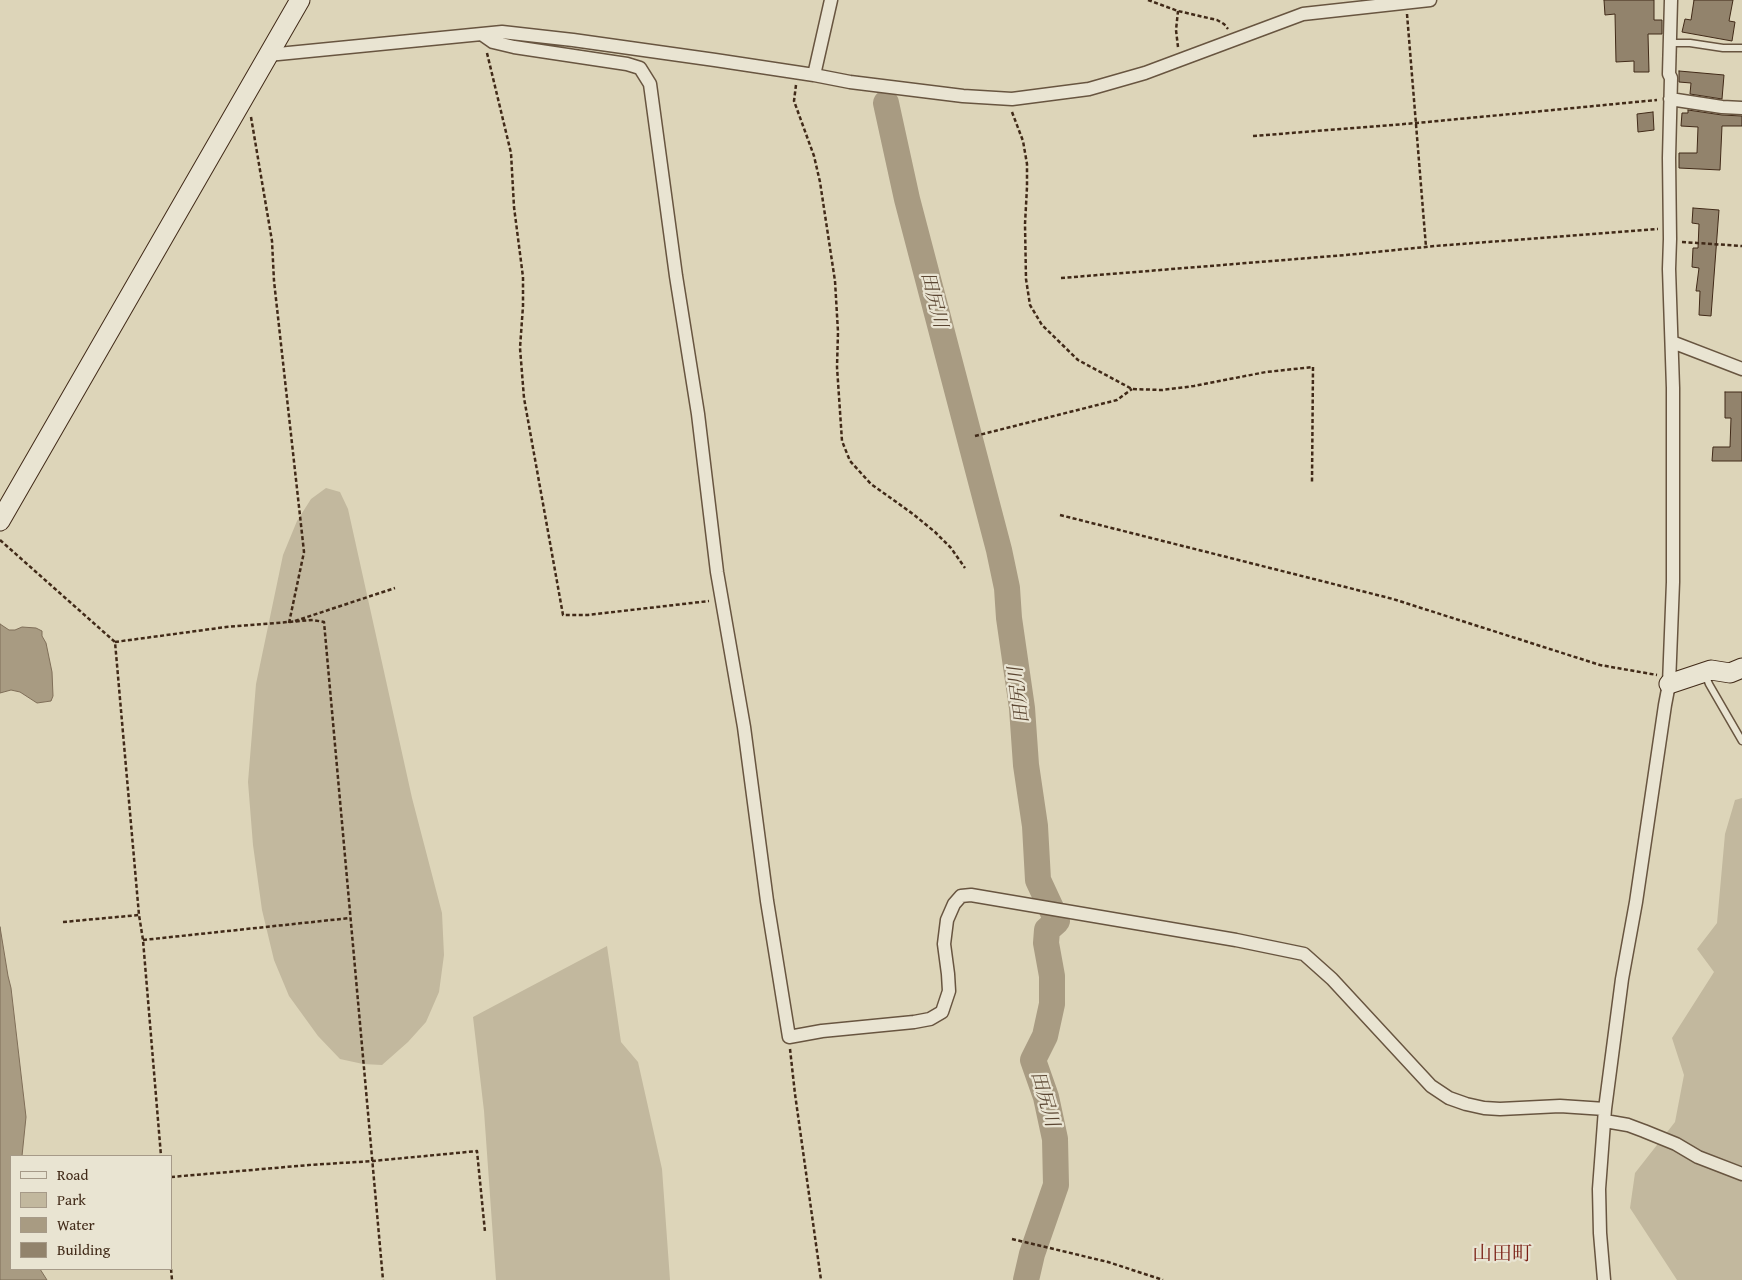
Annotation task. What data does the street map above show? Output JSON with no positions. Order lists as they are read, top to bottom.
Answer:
{
  "districts": ["山田町"],
  "water": ["田尻川"],
  "legend": [
    "Road",
    "Park",
    "Water",
    "Building"
  ]
}
